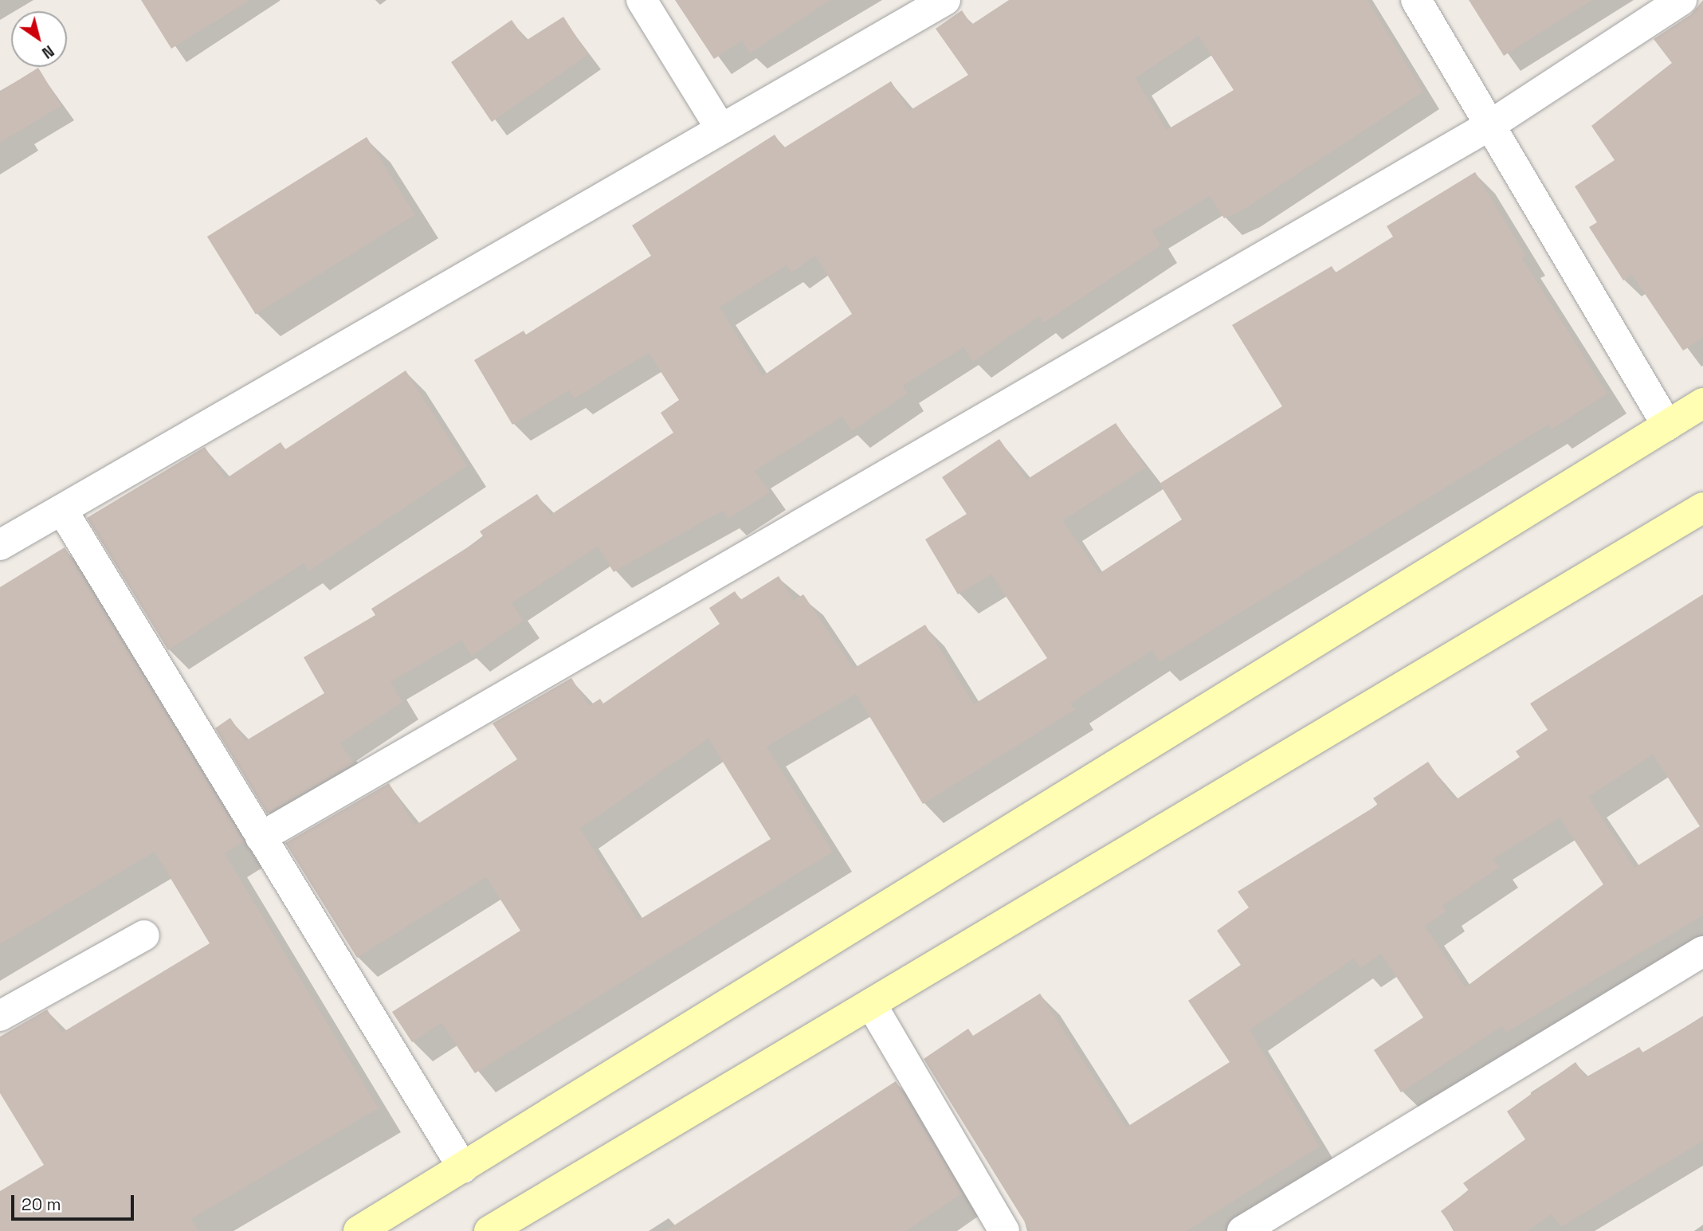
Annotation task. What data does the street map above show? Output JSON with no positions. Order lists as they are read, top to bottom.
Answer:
{
  "scale_bar": "20 m",
  "north": "bottom right"
}
